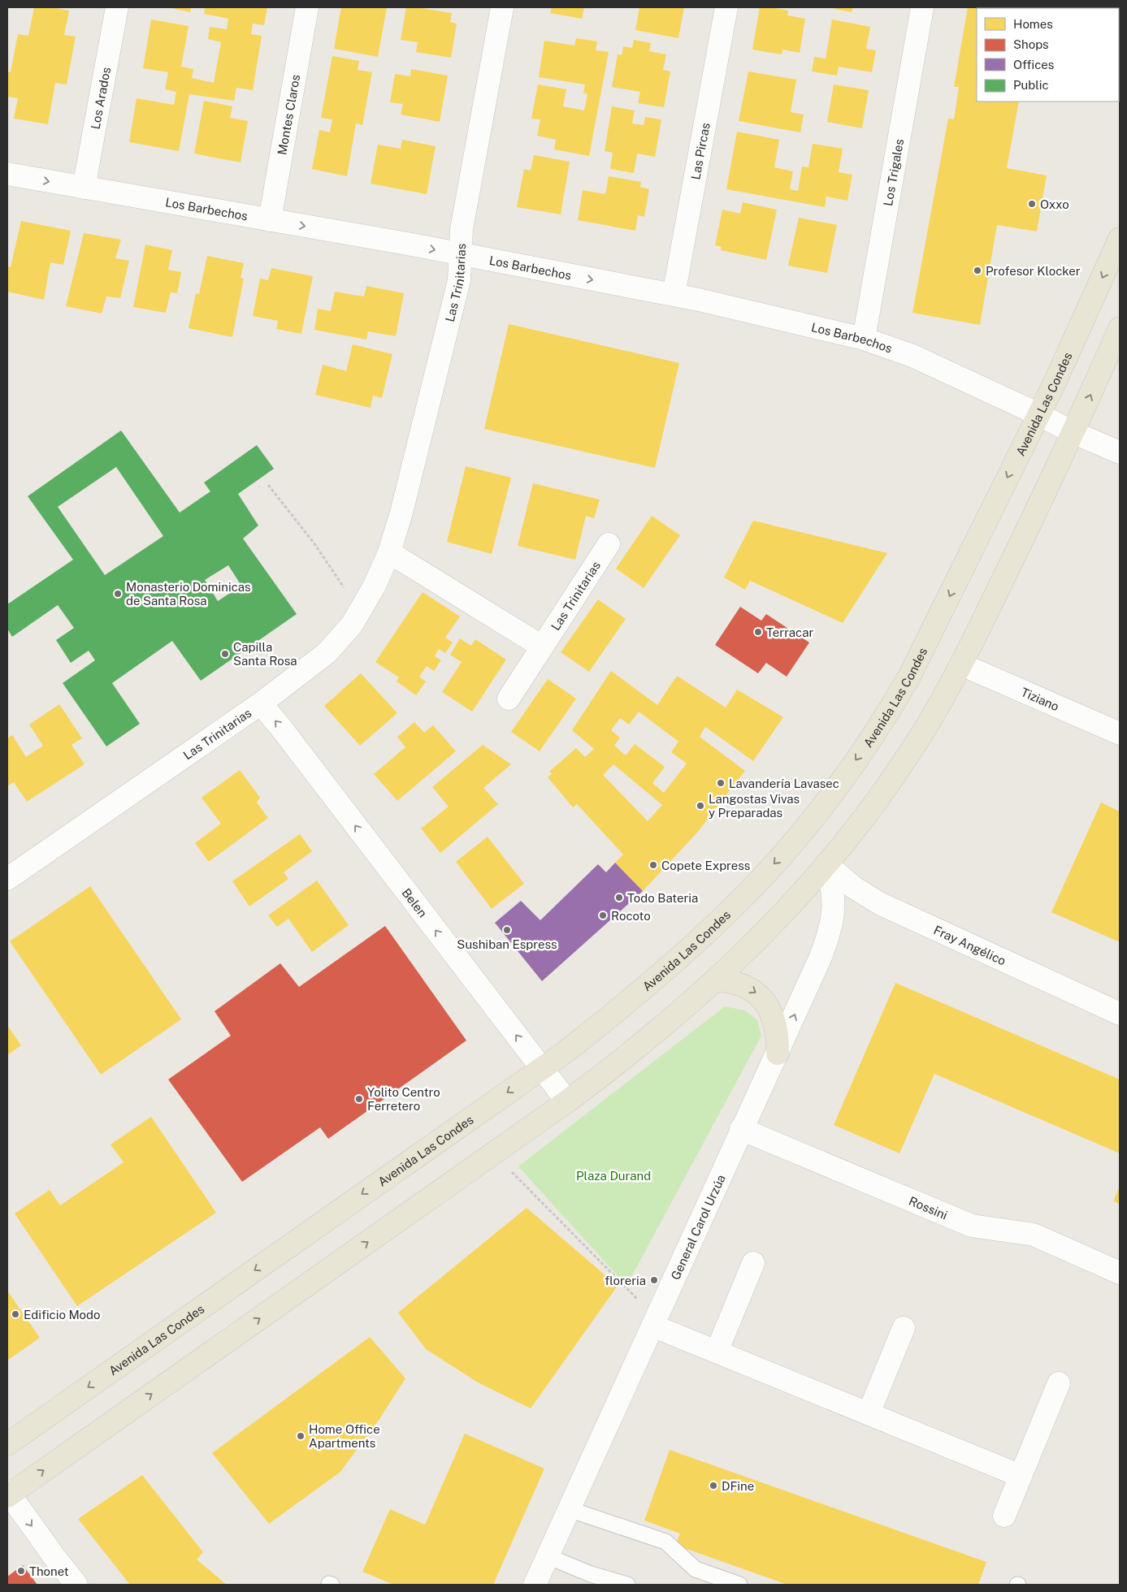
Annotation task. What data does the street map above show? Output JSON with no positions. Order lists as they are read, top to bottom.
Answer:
{
  "streets": {
    "main road": ["Avenida Las Condes"],
    "street": [
      "Los Arados",
      "Montes Claros",
      "Las Pircas",
      "Los Trigales",
      "Los Barbechos",
      "Las Trinitarias",
      "Tiziano",
      "Belen",
      "Fray Angélico",
      "Rossini",
      "General Carol Urzúa"
    ]
  },
  "crossings": [
    ["Los Arados", "Los Barbechos"],
    ["Montes Claros", "Los Barbechos"],
    ["Las Pircas", "Los Barbechos"],
    ["Los Trigales", "Los Barbechos"],
    ["Los Barbechos", "Las Trinitarias"],
    ["Los Barbechos", "Avenida Las Condes"],
    ["Las Trinitarias", "Belen"],
    ["Avenida Las Condes", "Belen"],
    ["Fray Angélico", "General Carol Urzúa"],
    ["Rossini", "General Carol Urzúa"]
  ],
  "one_way": ["Los Barbechos", "Belen"],
  "parks": ["Plaza Durand"],
  "places": [
    "Oxxo",
    "Profesor Klocker",
    "Monasterio Dominicas de Santa Rosa",
    "Terracar",
    "Capilla Santa Rosa",
    "Lavandería Lavasec",
    "Langostas Vivas y Preparadas",
    "Copete Express",
    "Todo Bateria",
    "Rocoto",
    "Sushiban Espress",
    "Yolito Centro Ferretero",
    "floreria",
    "Edificio Modo",
    "Home Office Apartments",
    "DFine",
    "Thonet"
  ],
  "legend": [
    "Homes",
    "Shops",
    "Offices",
    "Public"
  ]
}
